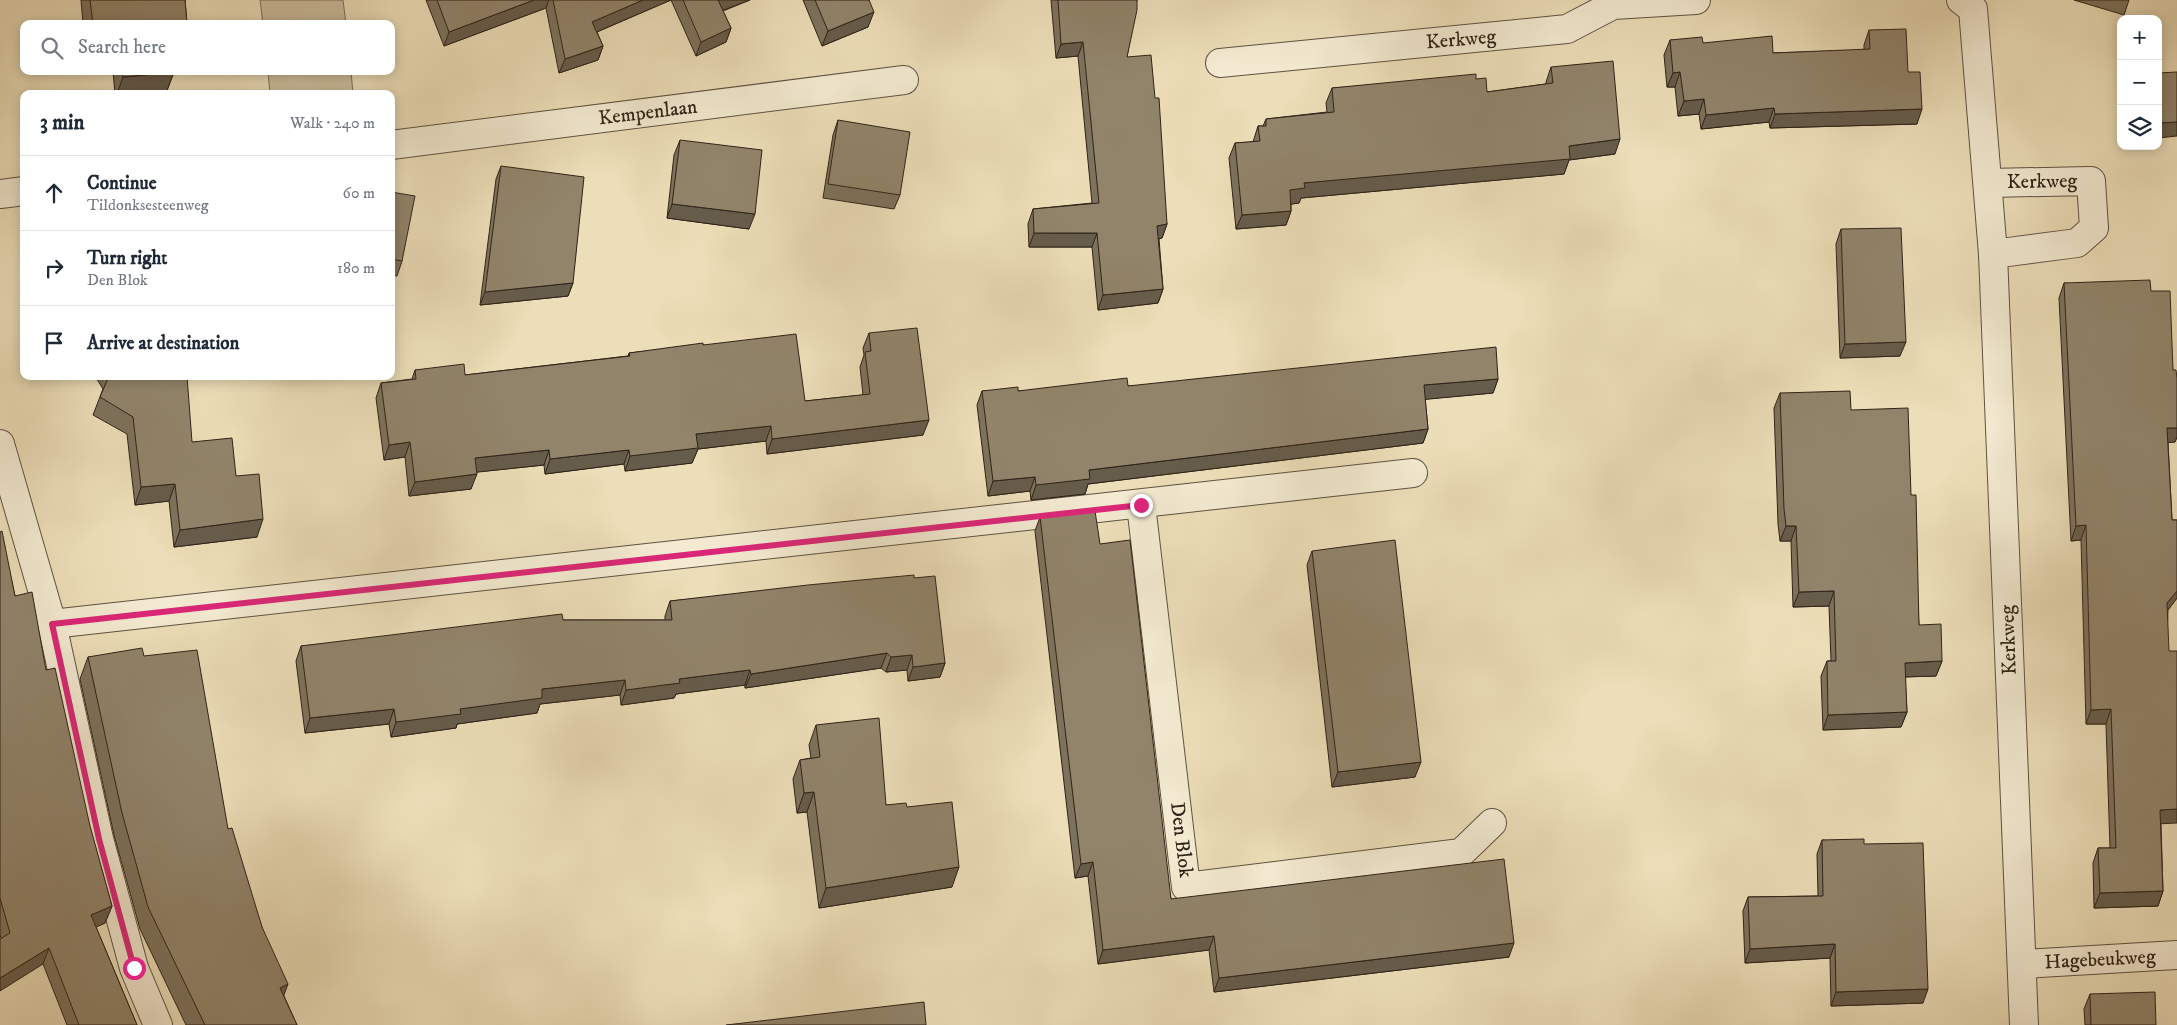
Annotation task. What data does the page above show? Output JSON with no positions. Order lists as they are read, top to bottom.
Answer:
{
  "streets": {
    "street": [
      "Kerkweg",
      "Kempenlaan",
      "Den Blok",
      "Hagebeukweg"
    ]
  },
  "crossings": [
    ["Kerkweg", "Hagebeukweg"]
  ],
  "page": {
    "map_buttons": ["+", "−"],
    "search": "Search here",
    "heading": ["3 min", "Walk · 240 m"],
    "list": [
      ["Continue", "Tildonksesteenweg", "60 m"],
      ["Turn right", "Den Blok", "180 m"],
      "Arrive at destination"
    ]
  }
}
